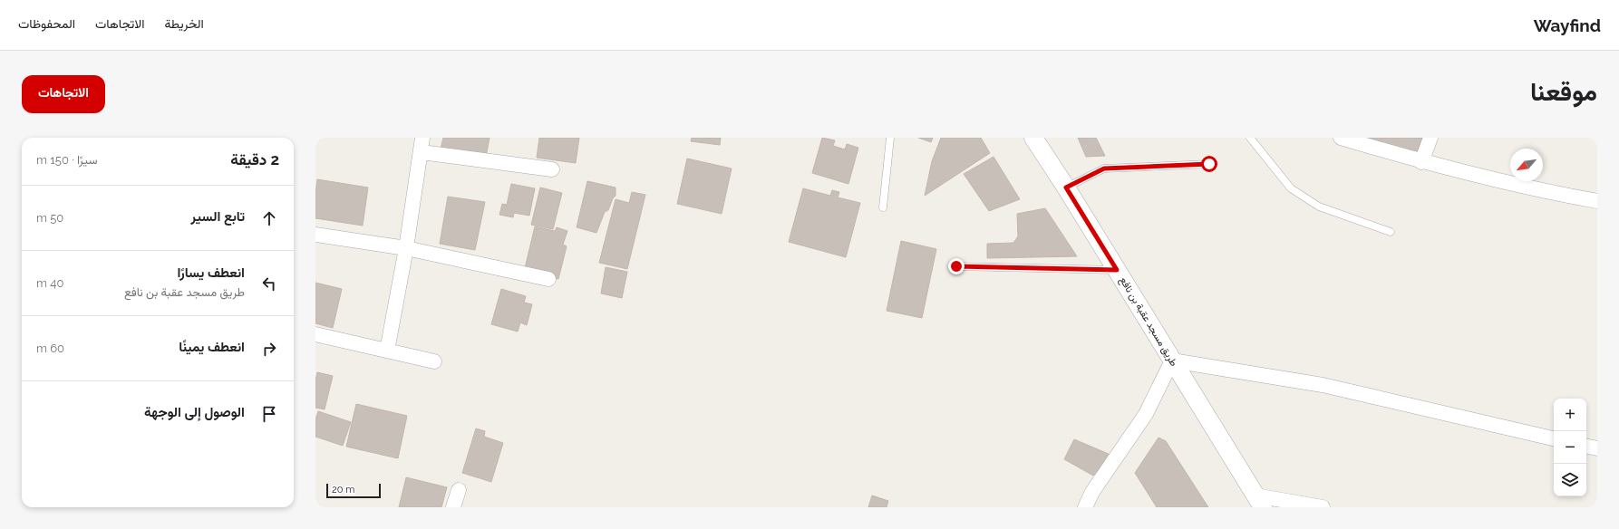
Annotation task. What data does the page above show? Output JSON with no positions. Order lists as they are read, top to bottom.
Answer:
{
  "streets": {
    "street": ["طريق مسجد عقبة بن نافع"]
  },
  "scale_bar": "20 m",
  "north": "bottom left",
  "page": {
    "header": "Wayfind",
    "nav": ["الخريطة", "الاتجاهات", "المحفوظات"],
    "title": "موقعنا",
    "buttons": "الاتجاهات",
    "heading": ["2 دقيقة", "سيرًا · 150 m"],
    "list": [
      ["تابع السير", "50 m"],
      ["انعطف يسارًا", "طريق مسجد عقبة بن نافع", "40 m"],
      ["انعطف يمينًا", "60 m"],
      "الوصول إلى الوجهة"
    ],
    "map_buttons": ["+", "−"],
    "scale": "20 m"
  }
}
